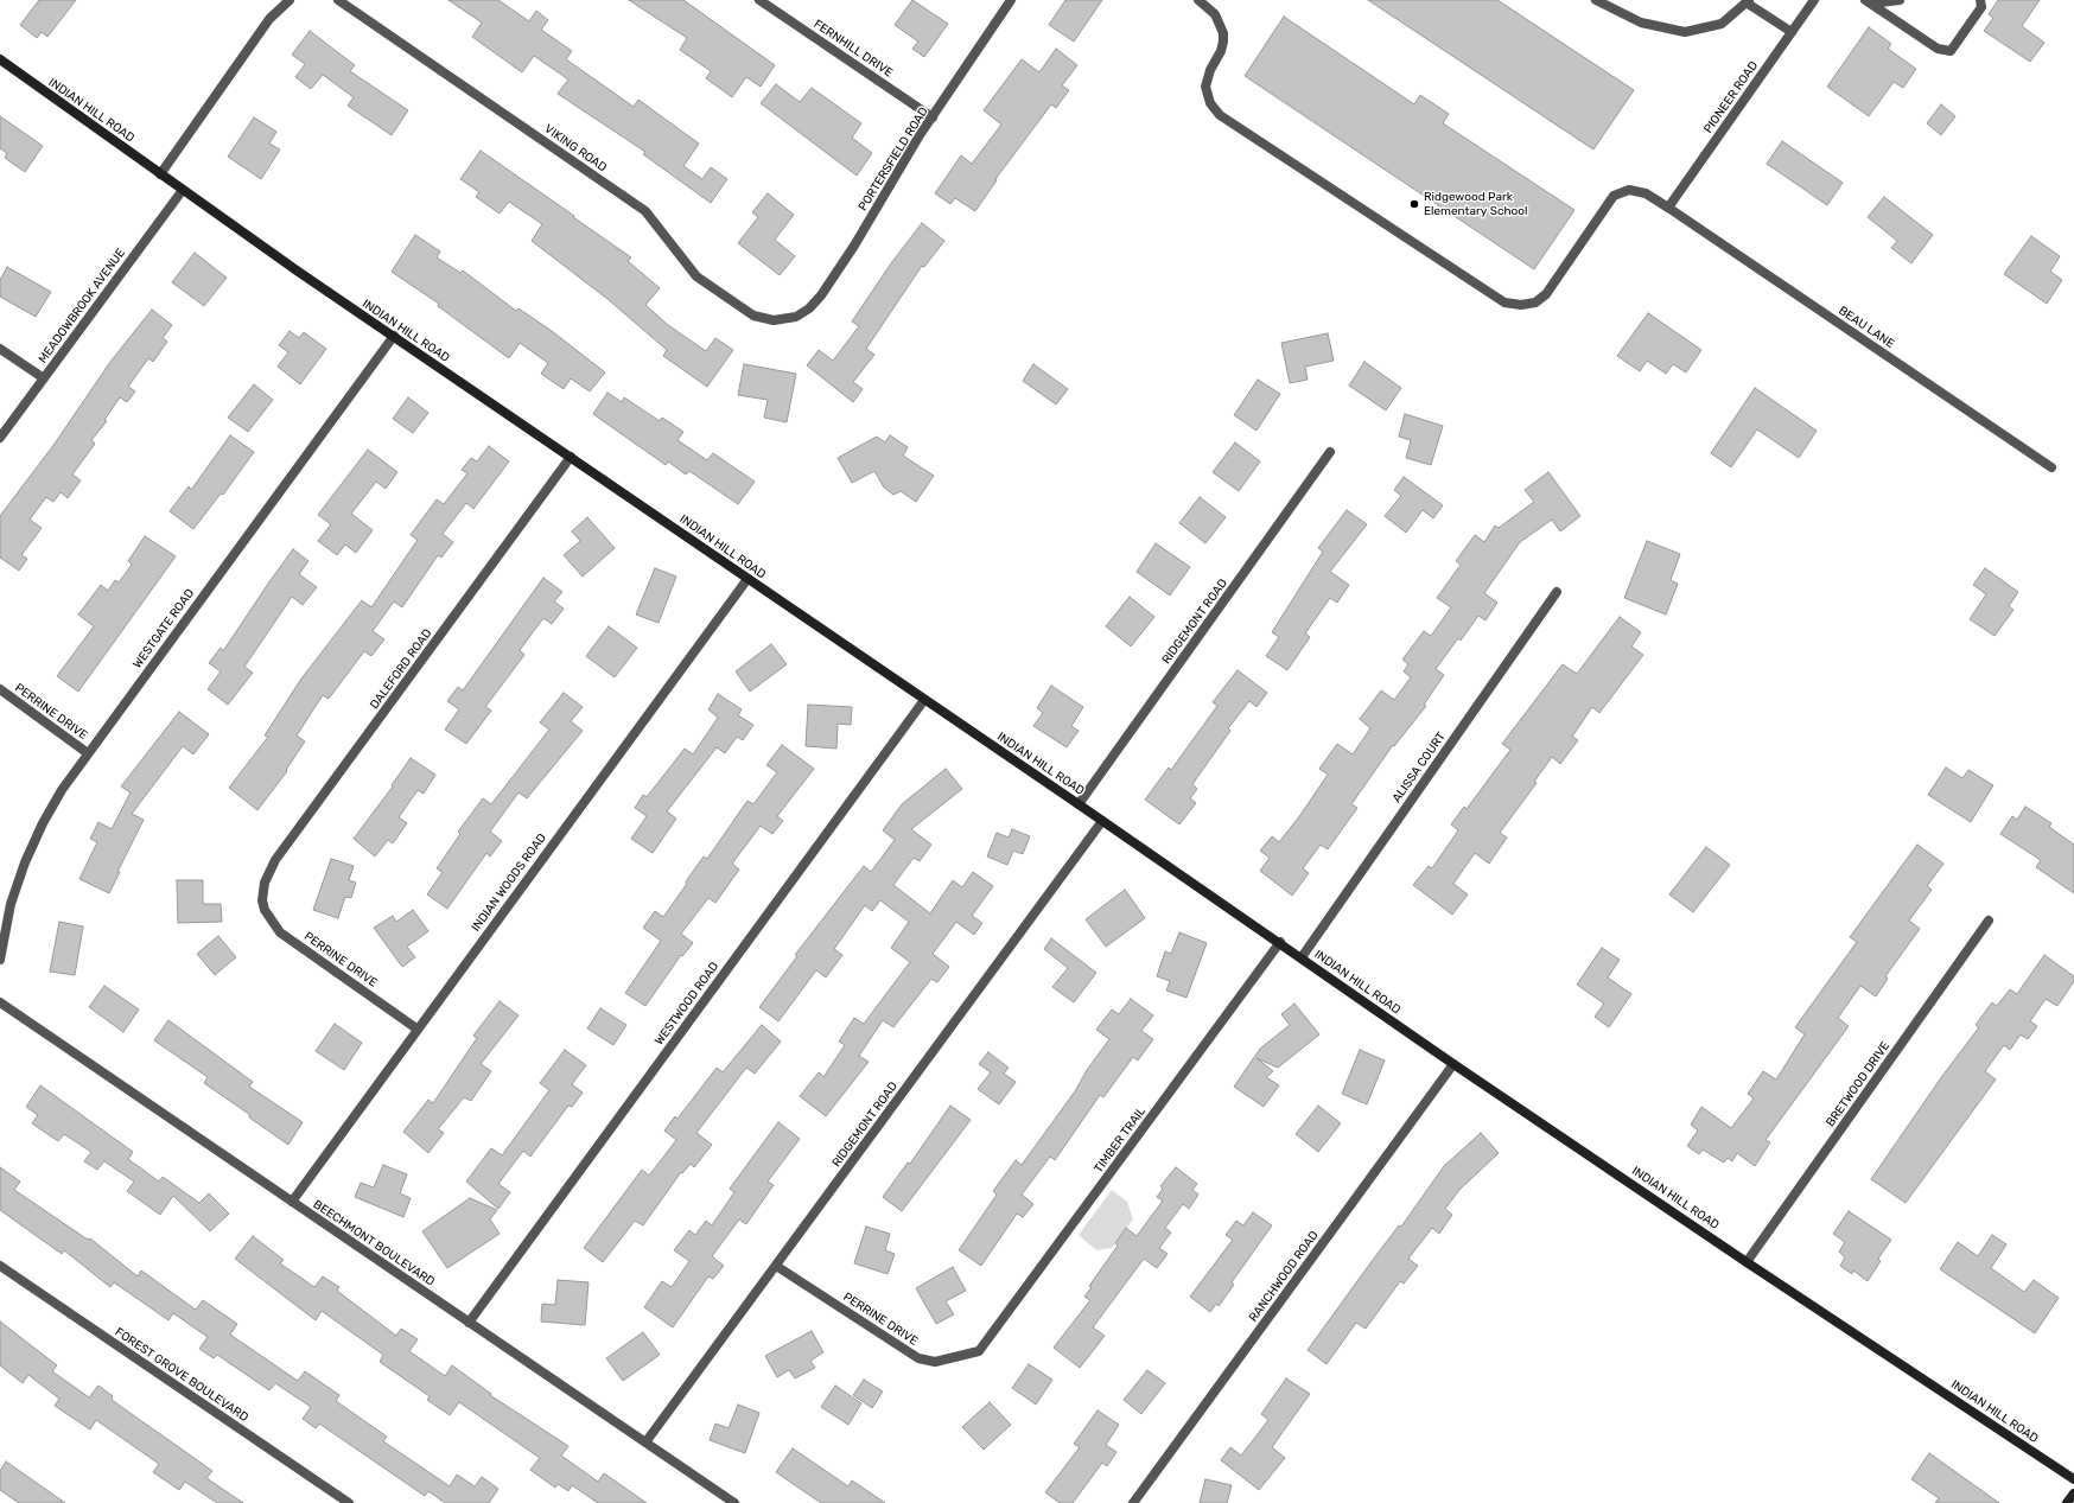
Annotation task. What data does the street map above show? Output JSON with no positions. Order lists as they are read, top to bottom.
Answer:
{
  "streets": {
    "street": [
      "FERNHILL DRIVE",
      "PIONEER ROAD",
      "INDIAN HILL ROAD",
      "VIKING ROAD",
      "PORTERSFIELD ROAD",
      "MEADOWBROOK AVENUE",
      "BEAU LANE",
      "RIDGEMONT ROAD",
      "WESTGATE ROAD",
      "DALEFORD ROAD",
      "PERRINE DRIVE",
      "ALISSA COURT",
      "INDIAN WOODS ROAD",
      "WESTWOOD ROAD",
      "BRETWOOD DRIVE",
      "TIMBER TRAIL",
      "BEECHMONT BOULEVARD",
      "RANCHWOOD ROAD",
      "FOREST GROVE BOULEVARD"
    ]
  },
  "crossings": [
    ["FERNHILL DRIVE", "PORTERSFIELD ROAD"],
    ["PIONEER ROAD", "BEAU LANE"],
    ["INDIAN HILL ROAD", "MEADOWBROOK AVENUE"],
    ["INDIAN HILL ROAD", "RIDGEMONT ROAD"],
    ["INDIAN HILL ROAD", "WESTGATE ROAD"],
    ["INDIAN HILL ROAD", "DALEFORD ROAD"],
    ["INDIAN HILL ROAD", "ALISSA COURT"],
    ["INDIAN HILL ROAD", "INDIAN WOODS ROAD"],
    ["INDIAN HILL ROAD", "WESTWOOD ROAD"],
    ["INDIAN HILL ROAD", "BRETWOOD DRIVE"],
    ["INDIAN HILL ROAD", "TIMBER TRAIL"],
    ["INDIAN HILL ROAD", "RANCHWOOD ROAD"],
    ["VIKING ROAD", "PORTERSFIELD ROAD"],
    ["RIDGEMONT ROAD", "PERRINE DRIVE"],
    ["RIDGEMONT ROAD", "BEECHMONT BOULEVARD"],
    ["WESTGATE ROAD", "PERRINE DRIVE"],
    ["DALEFORD ROAD", "PERRINE DRIVE"],
    ["PERRINE DRIVE", "INDIAN WOODS ROAD"],
    ["PERRINE DRIVE", "TIMBER TRAIL"],
    ["INDIAN WOODS ROAD", "BEECHMONT BOULEVARD"],
    ["WESTWOOD ROAD", "BEECHMONT BOULEVARD"]
  ],
  "places": ["Ridgewood Park Elementary School"]
}
